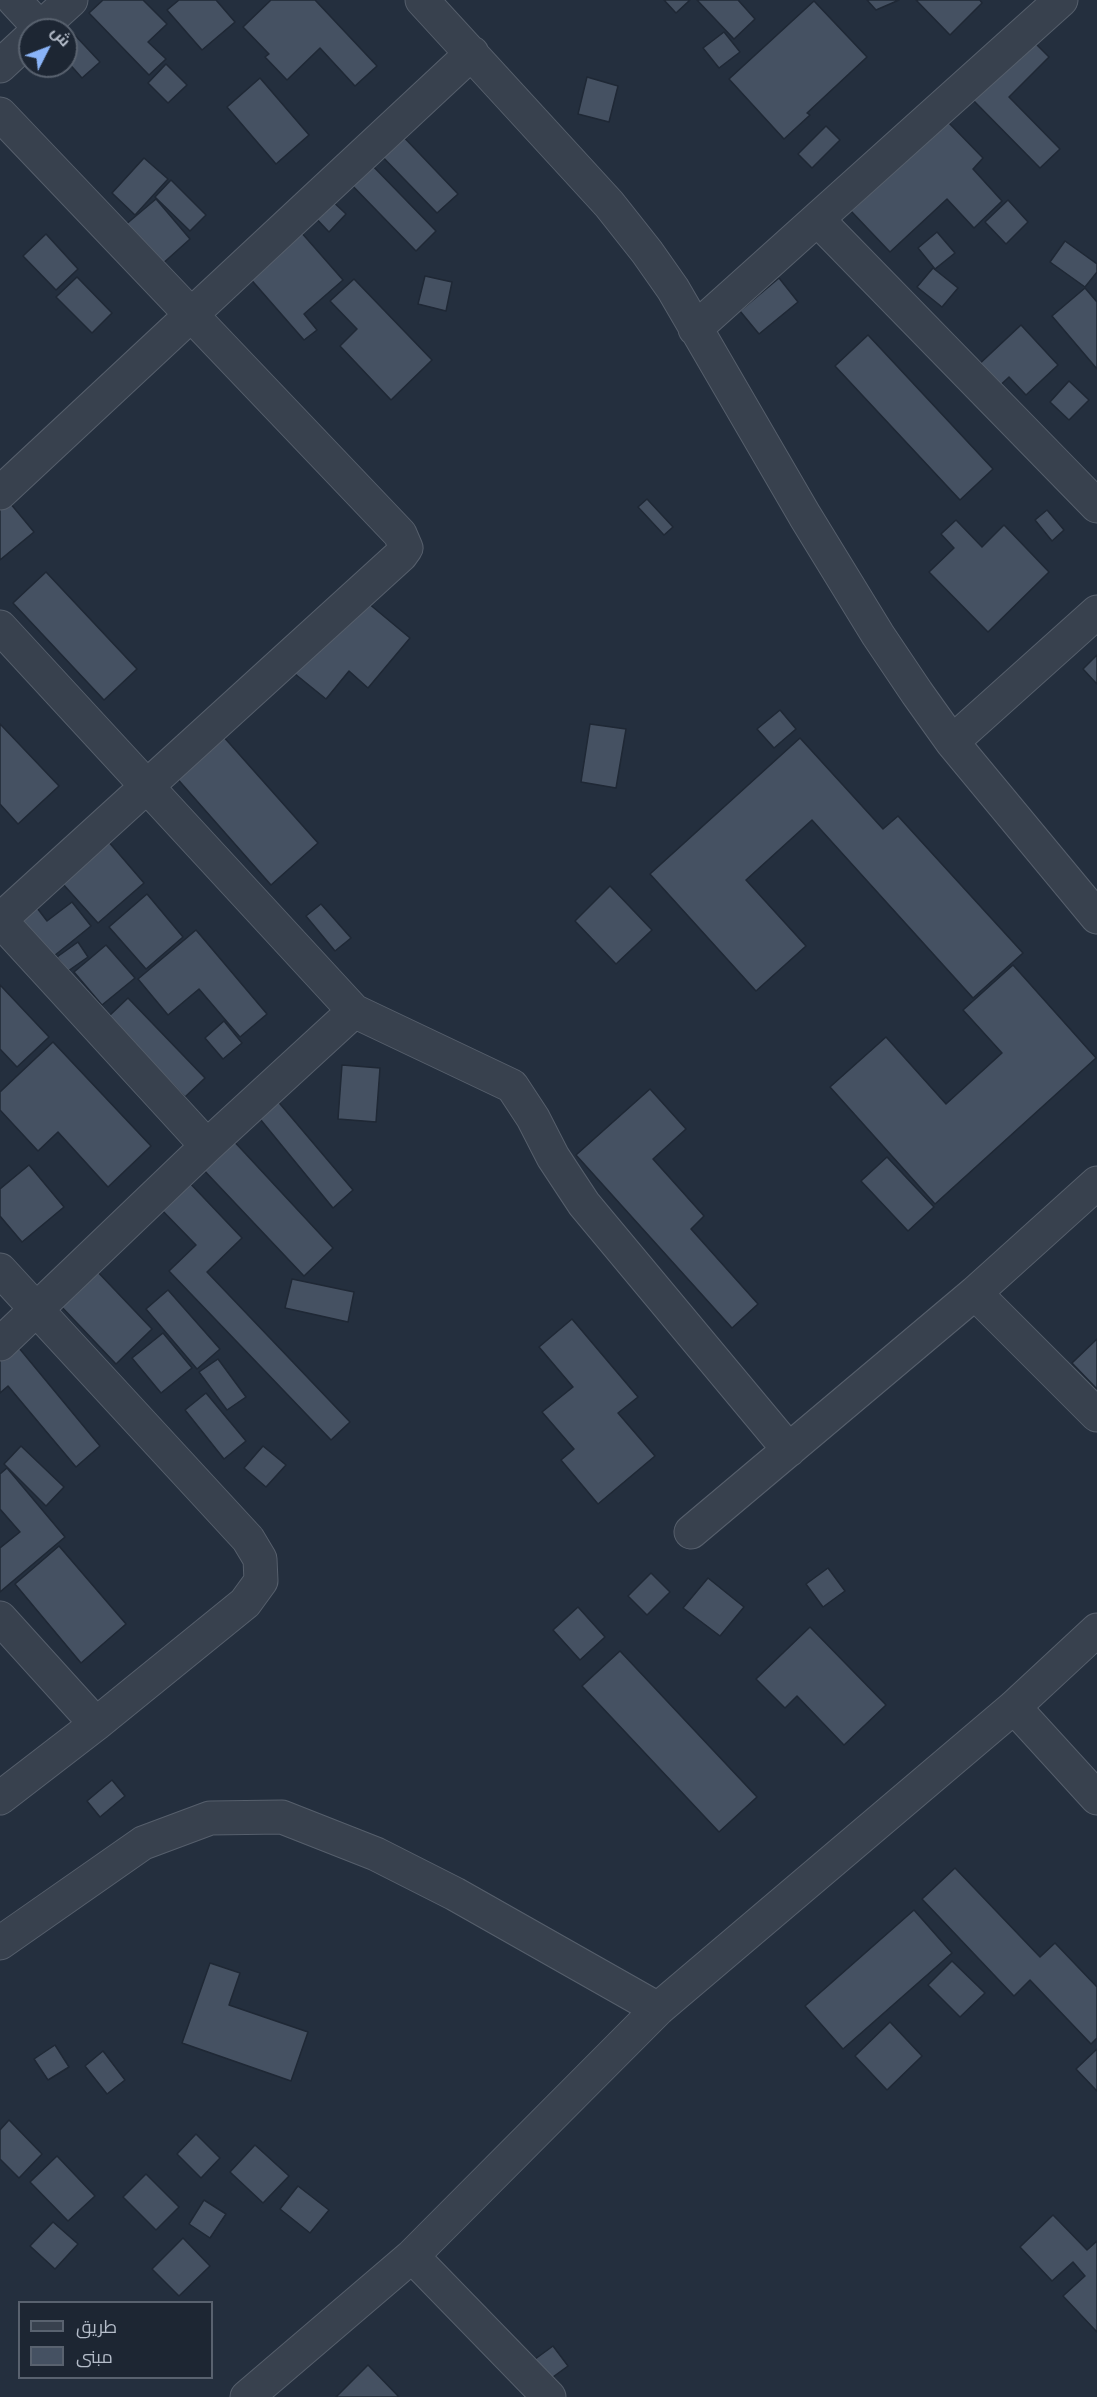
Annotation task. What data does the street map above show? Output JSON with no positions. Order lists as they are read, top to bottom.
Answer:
{
  "legend": ["طريق", "مبنى"],
  "north": "top right"
}
